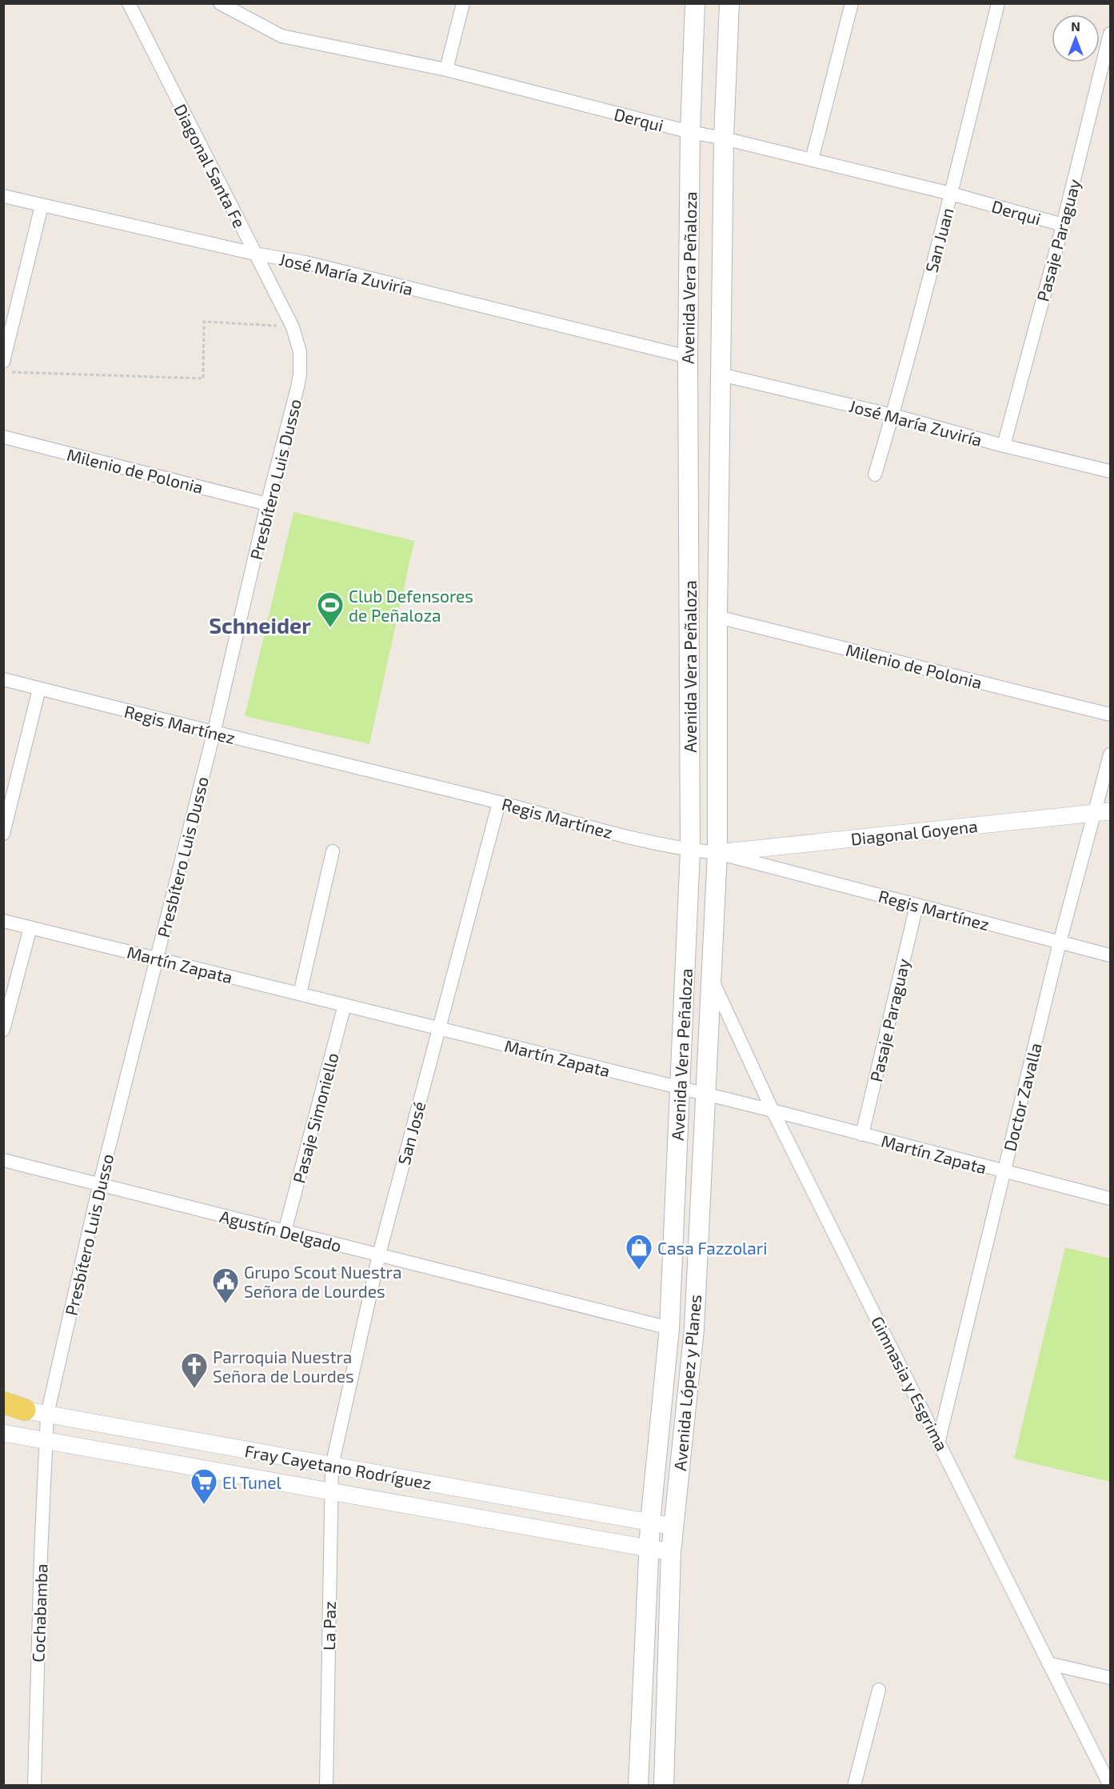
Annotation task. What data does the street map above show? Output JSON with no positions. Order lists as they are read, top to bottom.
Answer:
{
  "streets": {
    "main road": ["Avenida Vera Peñaloza", "Avenida López y Planes"],
    "street": [
      "Derqui",
      "Diagonal Santa Fe",
      "San Juan",
      "Pasaje Paraguay",
      "José María Zuviría",
      "Milenio de Polonia",
      "Presbítero Luis Dusso",
      "Regis Martínez",
      "Diagonal Goyena",
      "Martín Zapata",
      "Doctor Zavalla",
      "Pasaje Simoniello",
      "San José",
      "Agustín Delgado",
      "Gimnasia y Esgrima",
      "Fray Cayetano Rodríguez",
      "Cochabamba",
      "La Paz"
    ]
  },
  "crossings": [
    ["Derqui", "San Juan"],
    ["Derqui", "Pasaje Paraguay"],
    ["Derqui", "Avenida Vera Peñaloza"],
    ["Diagonal Santa Fe", "José María Zuviría"],
    ["Diagonal Santa Fe", "Presbítero Luis Dusso"],
    ["San Juan", "José María Zuviría"],
    ["Pasaje Paraguay", "José María Zuviría"],
    ["Pasaje Paraguay", "Regis Martínez"],
    ["Pasaje Paraguay", "Martín Zapata"],
    ["José María Zuviría", "Avenida Vera Peñaloza"],
    ["Avenida Vera Peñaloza", "Milenio de Polonia"],
    ["Avenida Vera Peñaloza", "Regis Martínez"],
    ["Avenida Vera Peñaloza", "Diagonal Goyena"],
    ["Avenida Vera Peñaloza", "Martín Zapata"],
    ["Avenida Vera Peñaloza", "Agustín Delgado"],
    ["Avenida Vera Peñaloza", "Avenida López y Planes"],
    ["Avenida Vera Peñaloza", "Gimnasia y Esgrima"],
    ["Milenio de Polonia", "Presbítero Luis Dusso"],
    ["Presbítero Luis Dusso", "Regis Martínez"],
    ["Presbítero Luis Dusso", "Martín Zapata"],
    ["Presbítero Luis Dusso", "Agustín Delgado"],
    ["Presbítero Luis Dusso", "Fray Cayetano Rodríguez"],
    ["Presbítero Luis Dusso", "Cochabamba"],
    ["Regis Martínez", "Diagonal Goyena"],
    ["Regis Martínez", "Doctor Zavalla"],
    ["Regis Martínez", "San José"],
    ["Diagonal Goyena", "Doctor Zavalla"],
    ["Martín Zapata", "Doctor Zavalla"],
    ["Martín Zapata", "Pasaje Simoniello"],
    ["Martín Zapata", "San José"],
    ["Martín Zapata", "Avenida López y Planes"],
    ["Martín Zapata", "Gimnasia y Esgrima"],
    ["Doctor Zavalla", "Gimnasia y Esgrima"],
    ["Pasaje Simoniello", "Agustín Delgado"],
    ["San José", "Agustín Delgado"],
    ["San José", "Fray Cayetano Rodríguez"],
    ["San José", "La Paz"],
    ["Agustín Delgado", "Avenida López y Planes"],
    ["Avenida López y Planes", "Gimnasia y Esgrima"],
    ["Avenida López y Planes", "Fray Cayetano Rodríguez"],
    ["Fray Cayetano Rodríguez", "Cochabamba"],
    ["Fray Cayetano Rodríguez", "La Paz"]
  ],
  "districts": ["Schneider"],
  "places": {
    "sports": ["Club Defensores de Peñaloza"],
    "shop": ["Casa Fazzolari"],
    "public building": ["Grupo Scout Nuestra Señora de Lourdes"],
    "church": ["Parroquia Nuestra Señora de Lourdes"],
    "supermarket": ["El Tunel"]
  },
  "north": "top"
}
